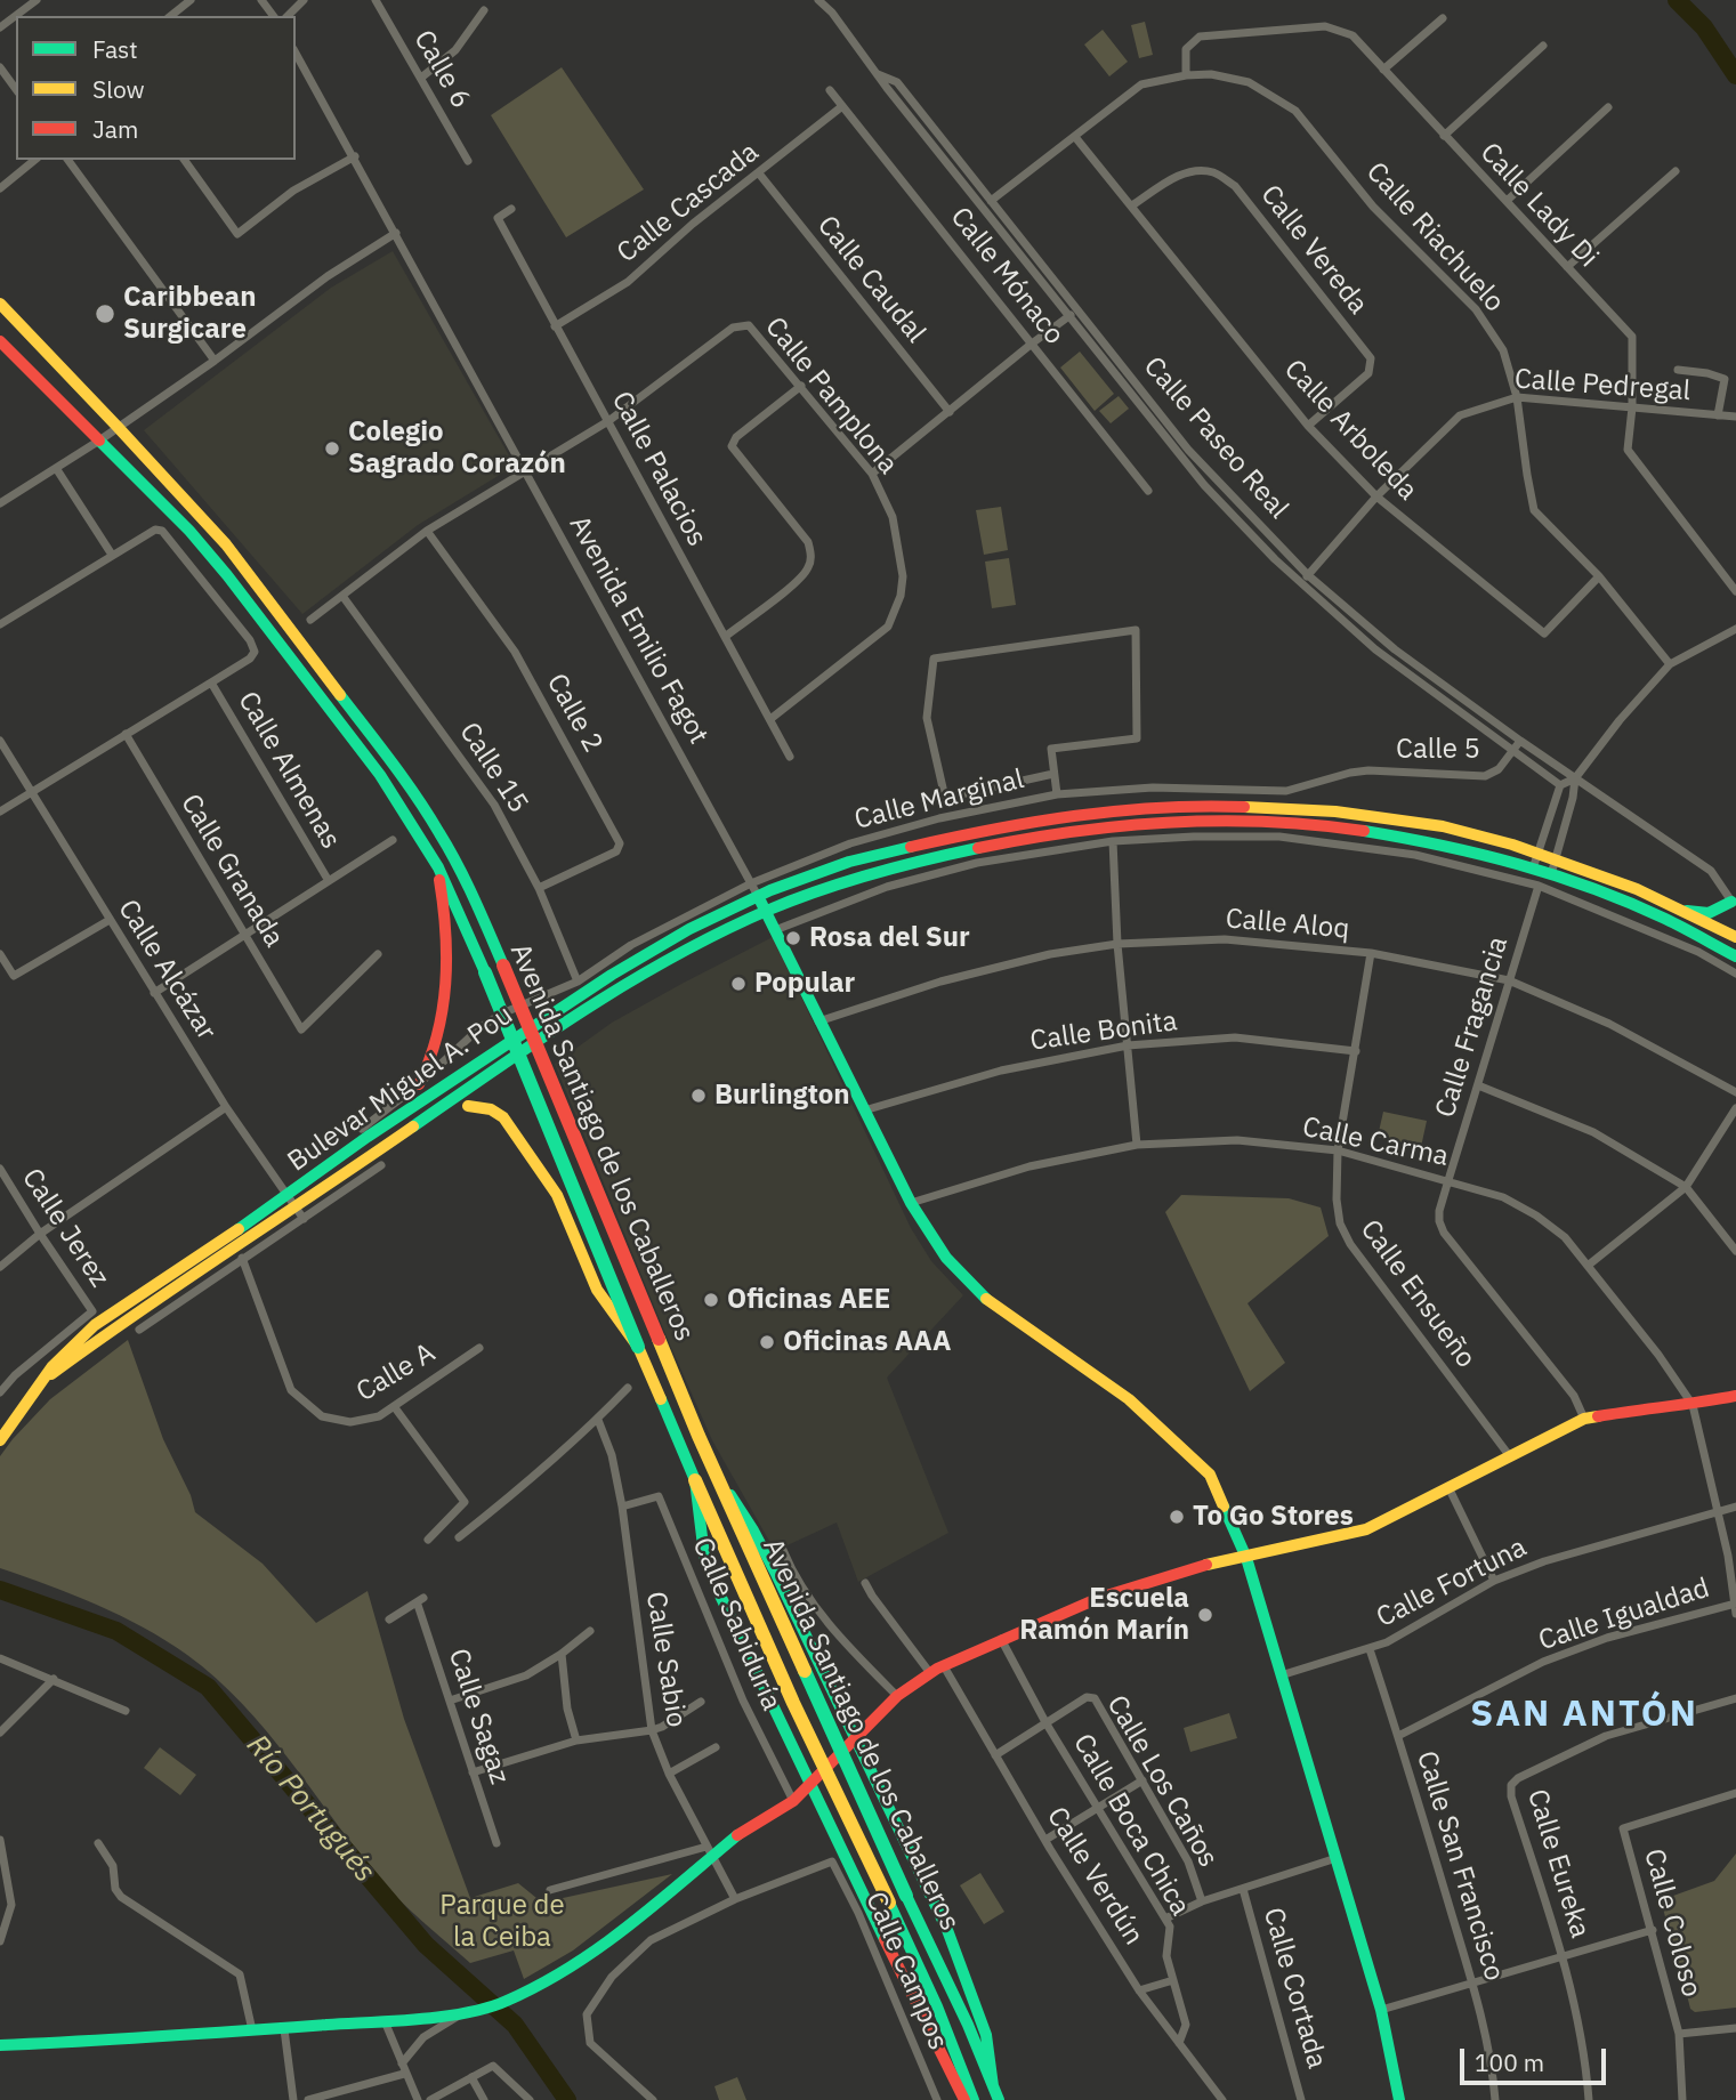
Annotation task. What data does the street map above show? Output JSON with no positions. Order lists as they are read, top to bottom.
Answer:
{
  "streets": {
    "main road": ["Bulevar Miguel A. Pou", "Avenida Santiago de los Caballeros"],
    "street": [
      "Calle 6",
      "Calle Cascada",
      "Calle Lady Di",
      "Calle Riachuelo",
      "Calle Vereda",
      "Calle Mónaco",
      "Calle Caudal",
      "Calle Pedregal",
      "Calle Pamplona",
      "Calle Arboleda",
      "Calle Paseo Real",
      "Calle Palacios",
      "Avenida Emilio Fagot",
      "Calle 2",
      "Calle 5",
      "Calle 15",
      "Calle Almenas",
      "Calle Marginal",
      "Calle Granada",
      "Calle Aloq",
      "Calle Alcázar",
      "Calle Fragancia",
      "Calle Bonita",
      "Calle Carma",
      "Calle Jerez",
      "Calle Ensueño",
      "Calle A",
      "Calle Fortuna",
      "Calle Igualdad",
      "Calle Sabiduría",
      "Calle Sabio",
      "Calle Sagaz",
      "Calle Los Caños",
      "Calle Boca Chica",
      "Calle Eureka",
      "Calle San Francisco",
      "Calle Verdún",
      "Calle Coloso",
      "Calle Campos",
      "Calle Cortada"
    ]
  },
  "crossings": [
    ["Calle Cascada", "Calle Mónaco"],
    ["Calle Cascada", "Calle Caudal"],
    ["Calle Cascada", "Calle Palacios"],
    ["Calle Lady Di", "Calle Riachuelo"],
    ["Calle Lady Di", "Calle Pedregal"],
    ["Calle Riachuelo", "Calle Pedregal"],
    ["Calle Riachuelo", "Calle Arboleda"],
    ["Calle Riachuelo", "Calle Paseo Real"],
    ["Calle Vereda", "Calle Arboleda"],
    ["Calle Pedregal", "Calle Arboleda"],
    ["Calle Pedregal", "Calle Paseo Real"],
    ["Calle Pamplona", "Calle Palacios"],
    ["Calle Pamplona", "Avenida Emilio Fagot"],
    ["Calle Pamplona", "Calle 2"],
    ["Calle Pamplona", "Calle 15"],
    ["Calle Paseo Real", "Calle 5"],
    ["Avenida Emilio Fagot", "Calle Marginal"],
    ["Avenida Emilio Fagot", "Bulevar Miguel A. Pou"],
    ["Calle 2", "Calle 15"],
    ["Calle 5", "Calle Marginal"],
    ["Calle 15", "Calle Marginal"],
    ["Calle Marginal", "Bulevar Miguel A. Pou"],
    ["Calle Aloq", "Calle Fragancia"],
    ["Calle Aloq", "Calle Ensueño"],
    ["Calle Alcázar", "Bulevar Miguel A. Pou"],
    ["Calle Fragancia", "Calle Carma"],
    ["Calle Bonita", "Calle Ensueño"],
    ["Calle Carma", "Calle Ensueño"],
    ["Calle Fortuna", "Calle San Francisco"],
    ["Calle Igualdad", "Calle San Francisco"],
    ["Calle Sabiduría", "Calle Sabio"],
    ["Calle Sabio", "Calle Campos"],
    ["Calle Los Caños", "Calle Boca Chica"],
    ["Calle Los Caños", "Calle Verdún"],
    ["Calle Boca Chica", "Calle Verdún"]
  ],
  "districts": ["SAN ANTÓN"],
  "water": ["Río Portugués"],
  "parks": ["Parque de la Ceiba"],
  "places": [
    "Caribbean Surgicare",
    "Colegio Sagrado Corazón",
    "Rosa del Sur",
    "Popular",
    "Burlington",
    "Oficinas AEE",
    "Oficinas AAA",
    "To Go Stores",
    "Escuela Ramón Marín"
  ],
  "legend": ["Fast", "Slow", "Jam"],
  "scale_bar": "100 m"
}
